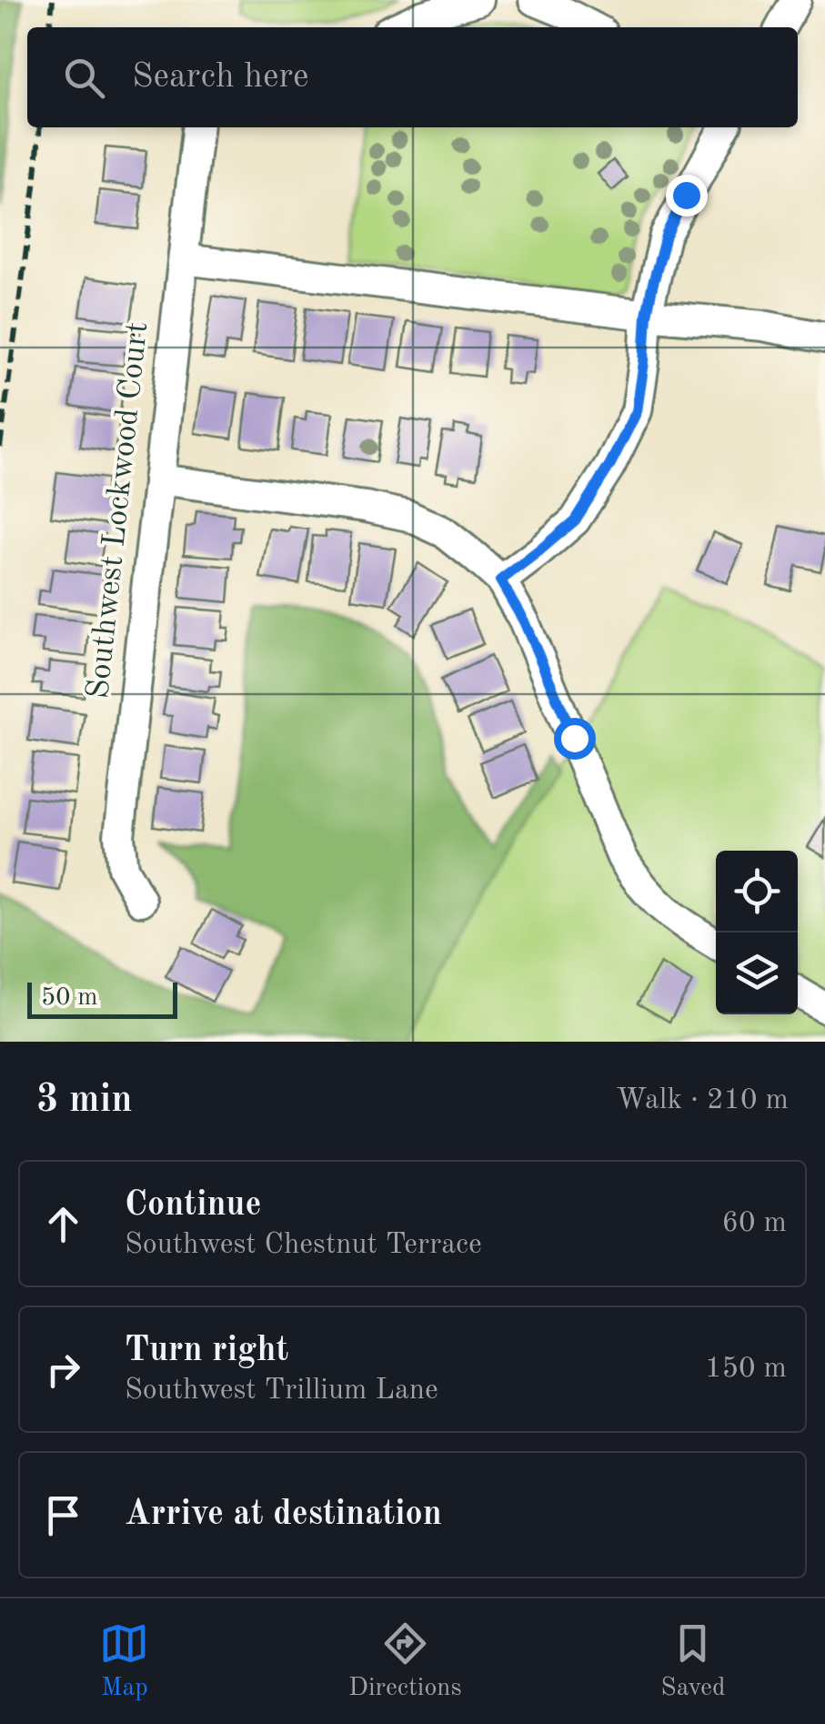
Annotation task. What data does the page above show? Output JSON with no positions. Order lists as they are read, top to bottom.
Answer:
{
  "streets": {
    "street": ["Southwest Lockwood Court"]
  },
  "scale_bar": "50 m",
  "page": {
    "search": "Search here",
    "scale": "50 m",
    "heading": ["3 min", "Walk · 210 m"],
    "list": [
      ["Continue", "Southwest Chestnut Terrace", "60 m"],
      ["Turn right", "Southwest Trillium Lane", "150 m"],
      "Arrive at destination"
    ],
    "nav": ["Map", "Directions", "Saved"]
  }
}
